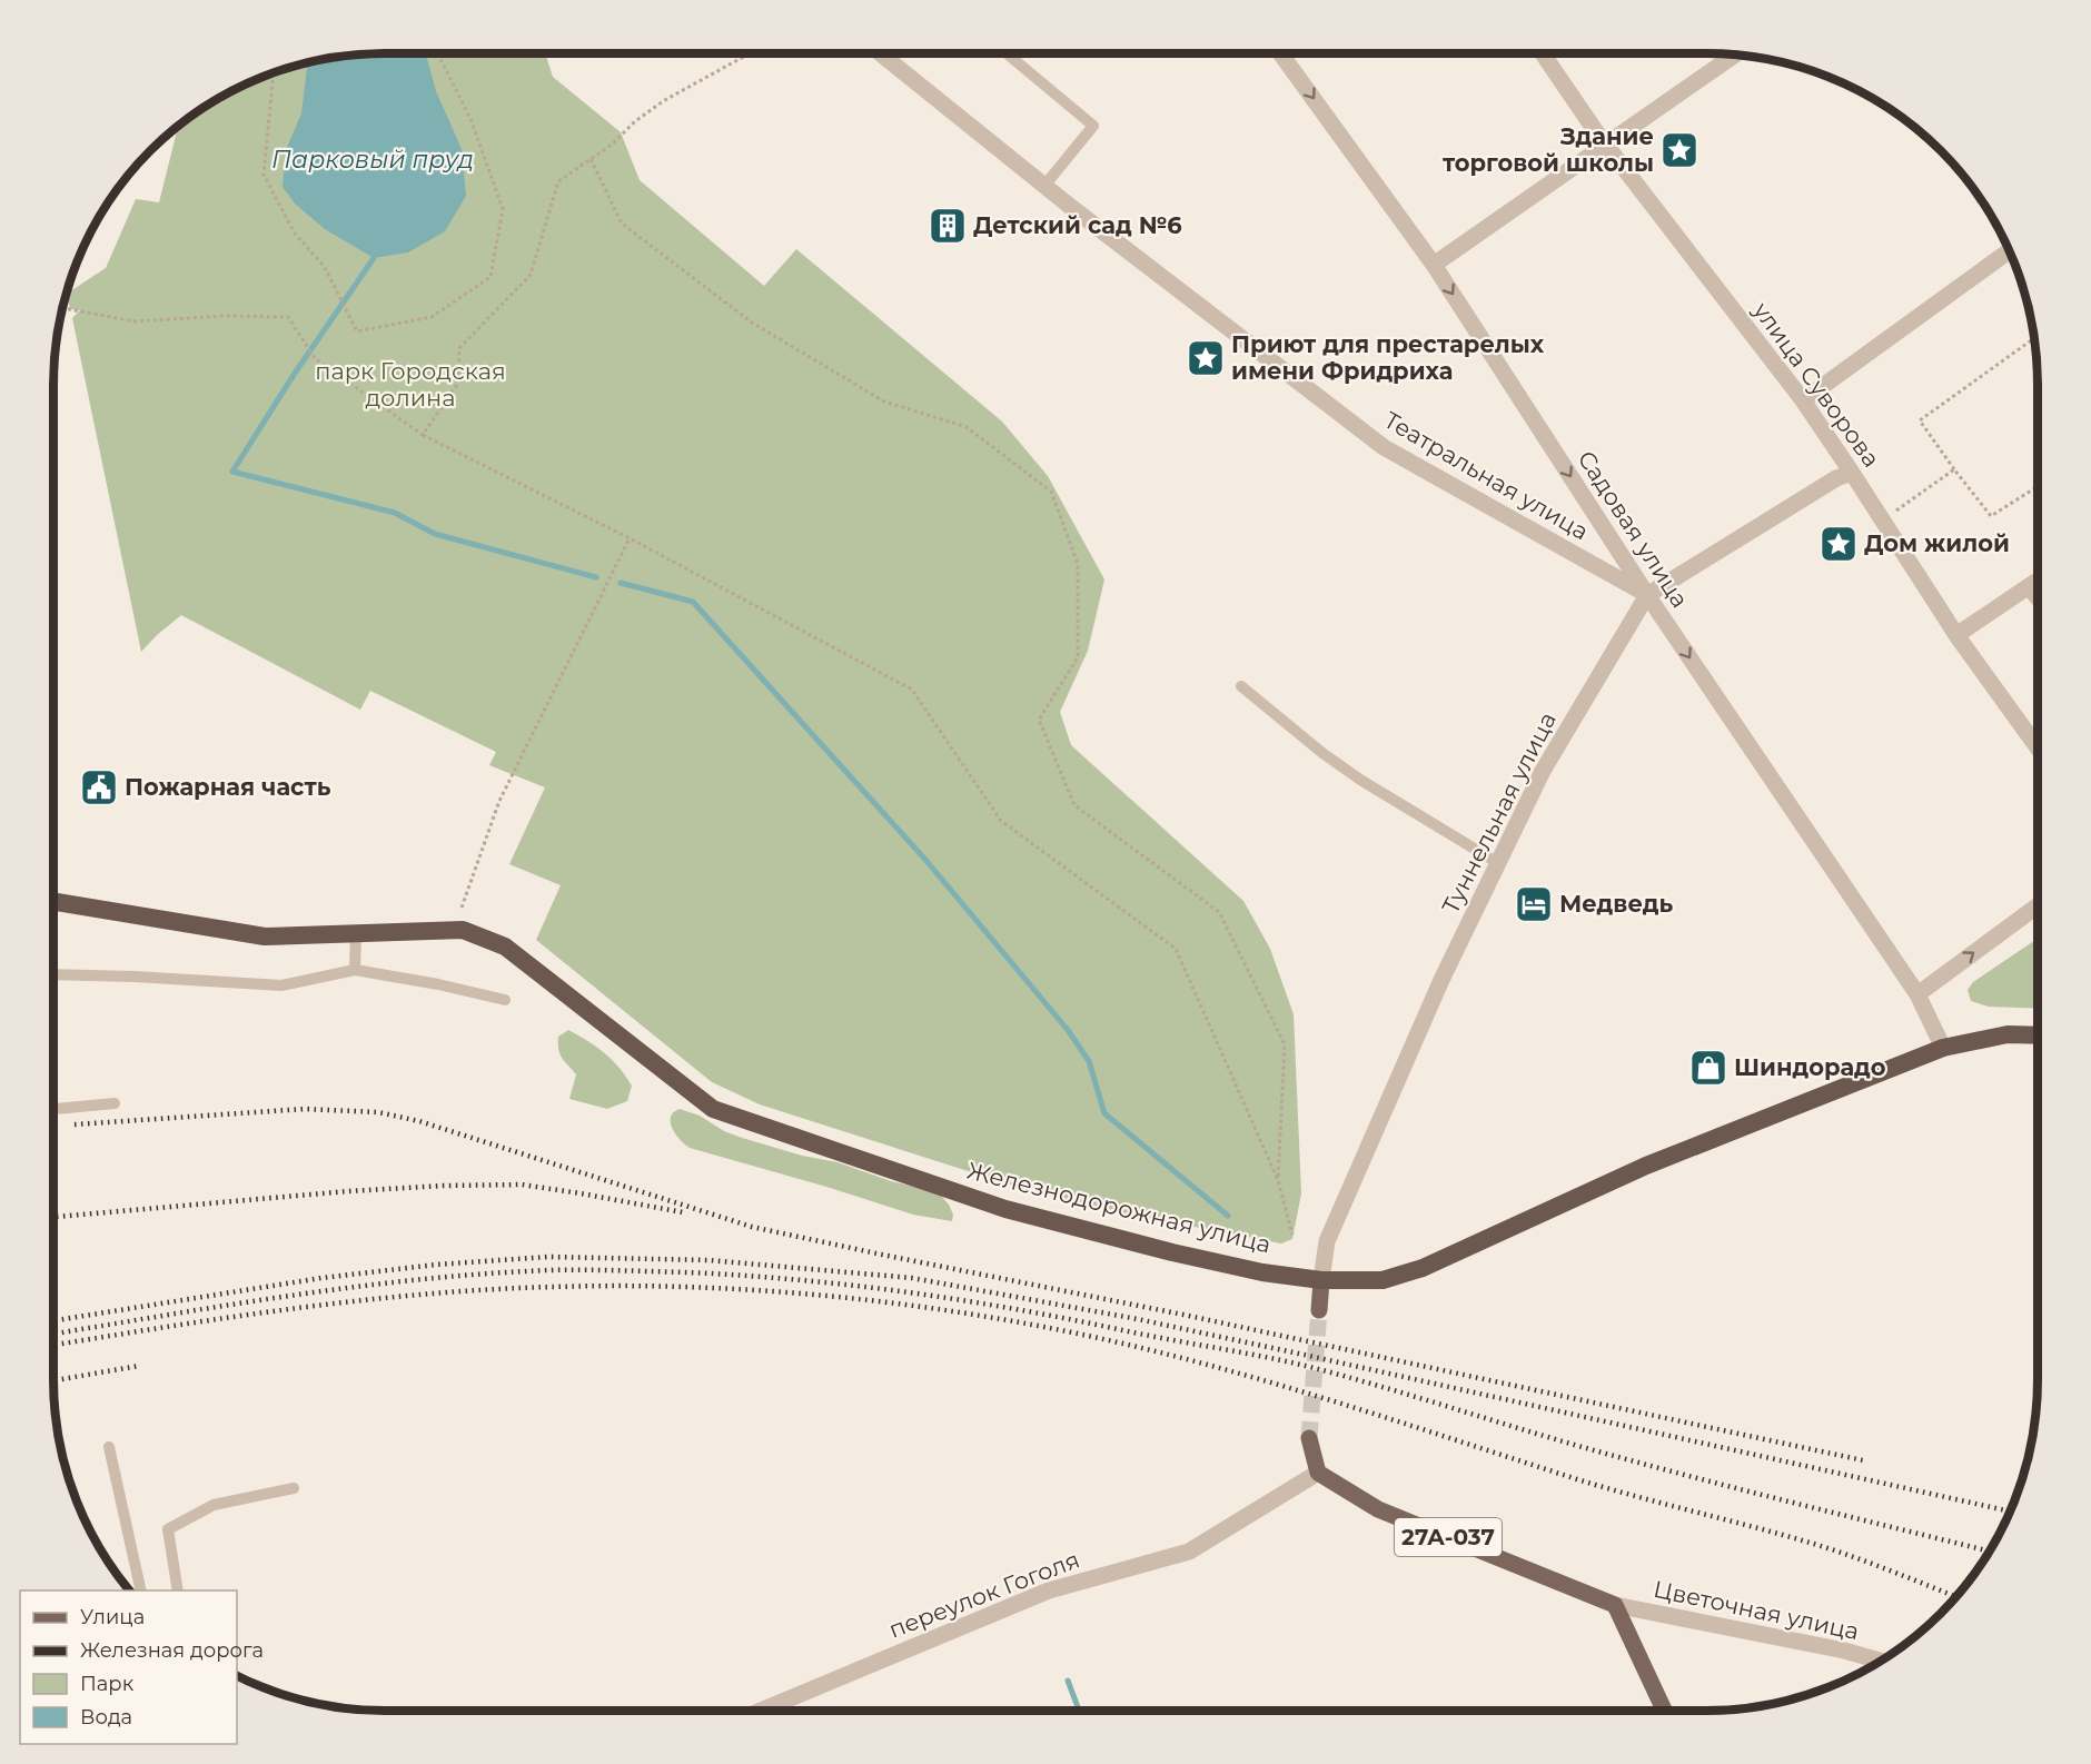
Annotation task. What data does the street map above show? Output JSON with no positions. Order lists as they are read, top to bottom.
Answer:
{
  "streets": {
    "highway": ["Железнодорожная улица"],
    "main road": ["27А-037"],
    "street": [
      "улица Суворова",
      "Театральная улица",
      "Садовая улица",
      "Туннельная улица",
      "переулок Гоголя",
      "Цветочная улица"
    ]
  },
  "crossings": [
    ["улица Суворова", "Туннельная улица"],
    ["Театральная улица", "Садовая улица"],
    ["Театральная улица", "Туннельная улица"],
    ["Садовая улица", "Туннельная улица"],
    ["Садовая улица", "Железнодорожная улица"],
    ["Туннельная улица", "Железнодорожная улица"],
    ["27А-037", "переулок Гоголя"],
    ["27А-037", "Цветочная улица"]
  ],
  "one_way": ["Садовая улица"],
  "water": ["Парковый пруд"],
  "parks": ["парк Городская долина"],
  "places": {
    "place": ["Здание торговой школы", "Приют для престарелых имени Фридриха", "Дом жилой"],
    "building": ["Детский сад №6"],
    "public building": ["Пожарная часть"],
    "hotel": ["Медведь"],
    "shop": ["Шиндорадо"]
  },
  "legend": [
    "Улица",
    "Железная дорога",
    "Парк",
    "Вода"
  ]
}
